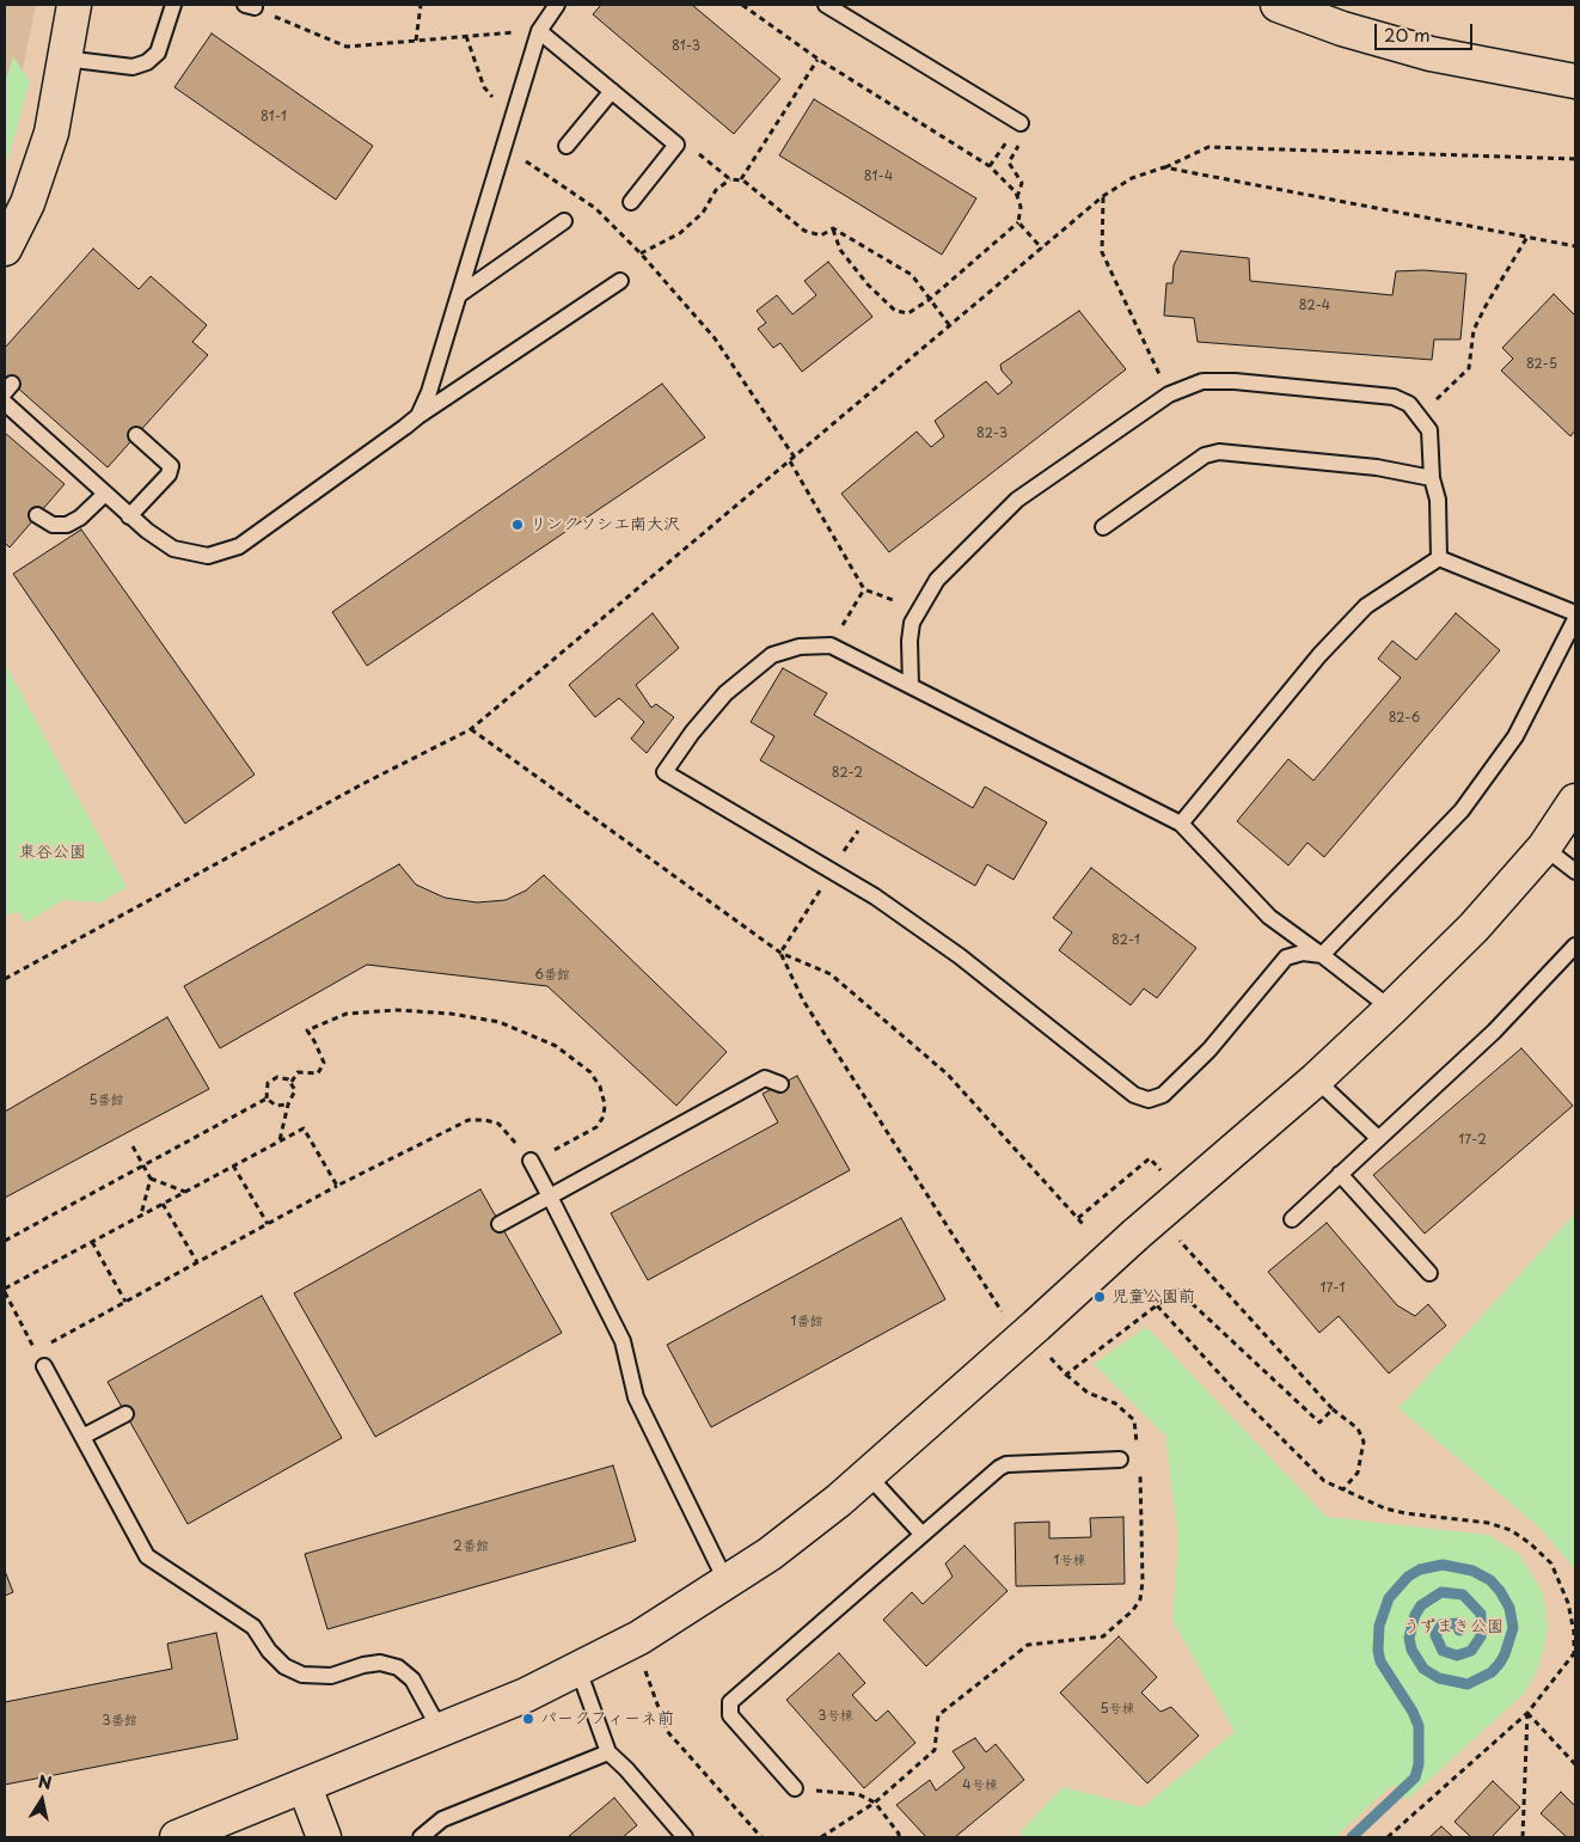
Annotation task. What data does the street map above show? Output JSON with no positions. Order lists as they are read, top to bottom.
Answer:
{
  "parks": ["東谷公園", "うずまき公園"],
  "places": ["リンクソシエ南大沢", "児童公園前", "パークフィーネ前"],
  "house_numbers": [
    "81-3",
    "81-1",
    "81-4",
    "82-4",
    "82-5",
    "82-3",
    "82-6",
    "82-2",
    "82-1",
    "6番館",
    "5番館",
    "17-2",
    "17-1",
    "1番館",
    "2番館",
    "1号棟",
    "5号棟",
    "3号棟",
    "3番館",
    "4号棟"
  ],
  "scale_bar": "20 m",
  "north": "top"
}
